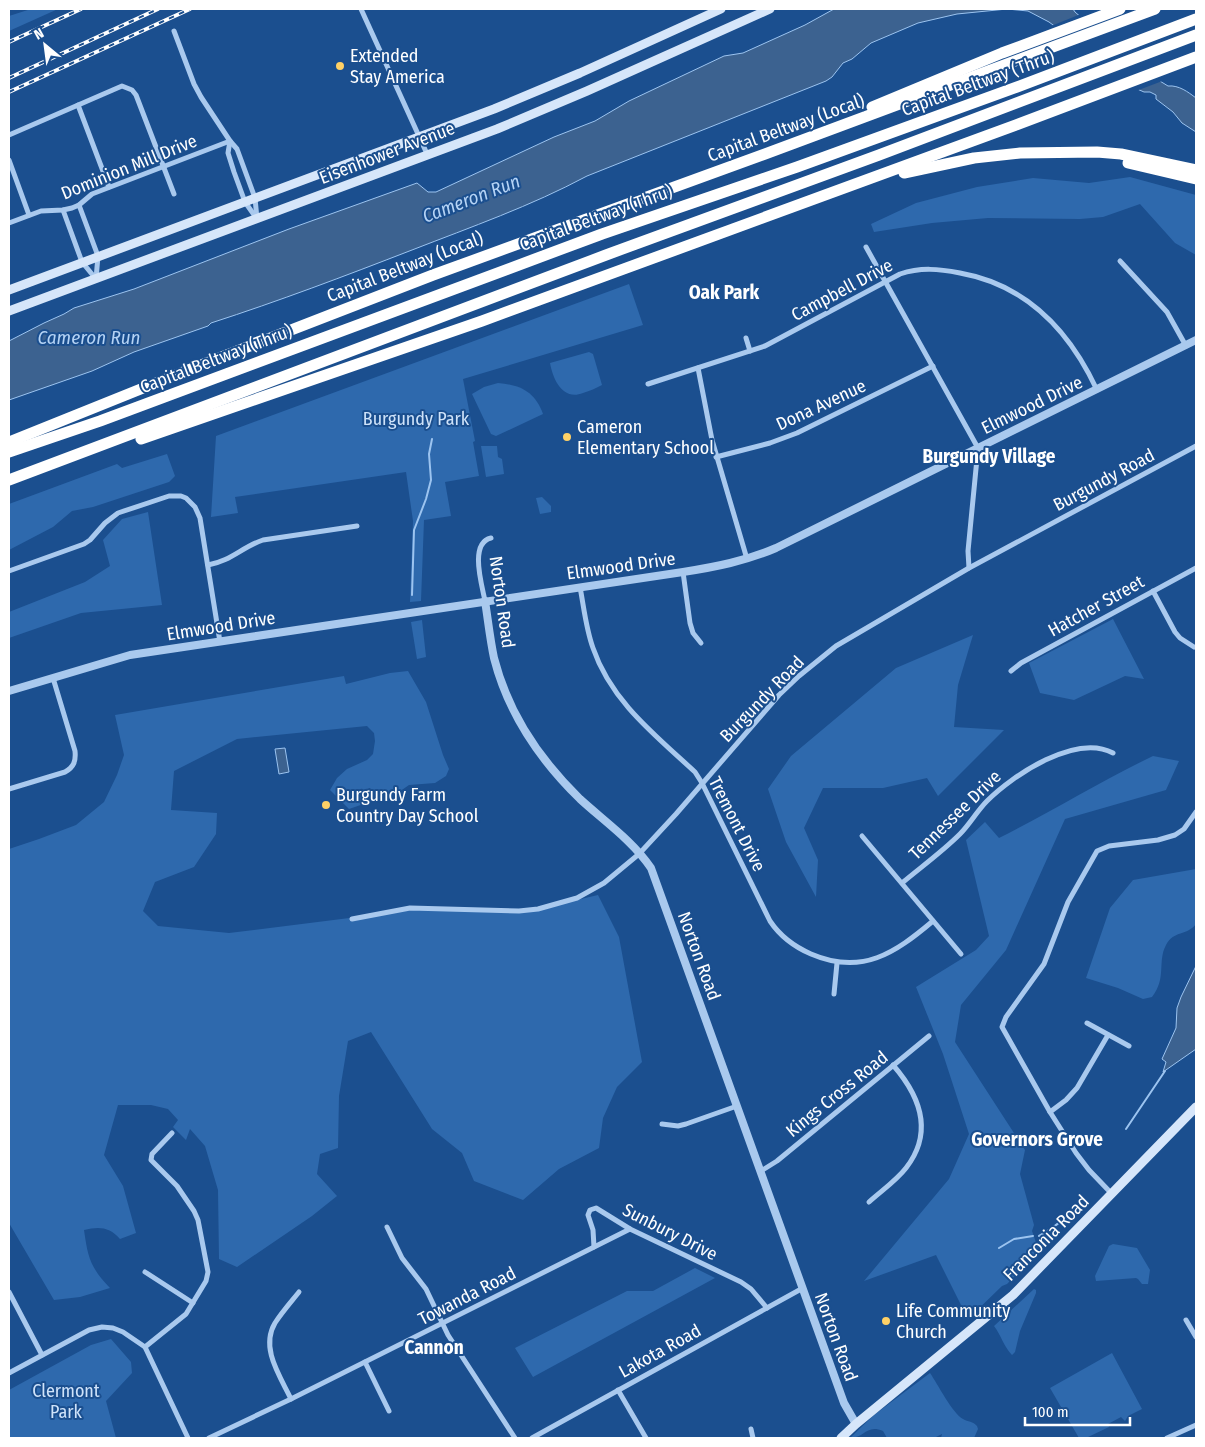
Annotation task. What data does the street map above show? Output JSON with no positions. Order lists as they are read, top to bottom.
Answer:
{
  "streets": {
    "highway": ["Capital Beltway (Thru)", "Capital Beltway (Local)"],
    "main road": ["Eisenhower Avenue", "Franconia Road"],
    "street": [
      "Dominion Mill Drive",
      "Campbell Drive",
      "Dona Avenue",
      "Elmwood Drive",
      "Burgundy Road",
      "Norton Road",
      "Hatcher Street",
      "Tennessee Drive",
      "Tremont Drive",
      "Kings Cross Road",
      "Sunbury Drive",
      "Towanda Road",
      "Lakota Road"
    ]
  },
  "crossings": [
    ["Campbell Drive", "Elmwood Drive"],
    ["Elmwood Drive", "Norton Road"],
    ["Elmwood Drive", "Tremont Drive"],
    ["Burgundy Road", "Norton Road"],
    ["Burgundy Road", "Tremont Drive"],
    ["Norton Road", "Kings Cross Road"],
    ["Norton Road", "Franconia Road"],
    ["Norton Road", "Lakota Road"],
    ["Sunbury Drive", "Towanda Road"],
    ["Sunbury Drive", "Lakota Road"]
  ],
  "districts": [
    "Oak Park",
    "Burgundy Village",
    "Governors Grove",
    "Cannon"
  ],
  "water": ["Cameron Run"],
  "parks": ["Burgundy Park", "Clermont Park"],
  "places": [
    "Extended Stay America",
    "Cameron Elementary School",
    "Burgundy Farm Country Day School",
    "Life Community Church"
  ],
  "scale_bar": "100 m",
  "north": "top left"
}
